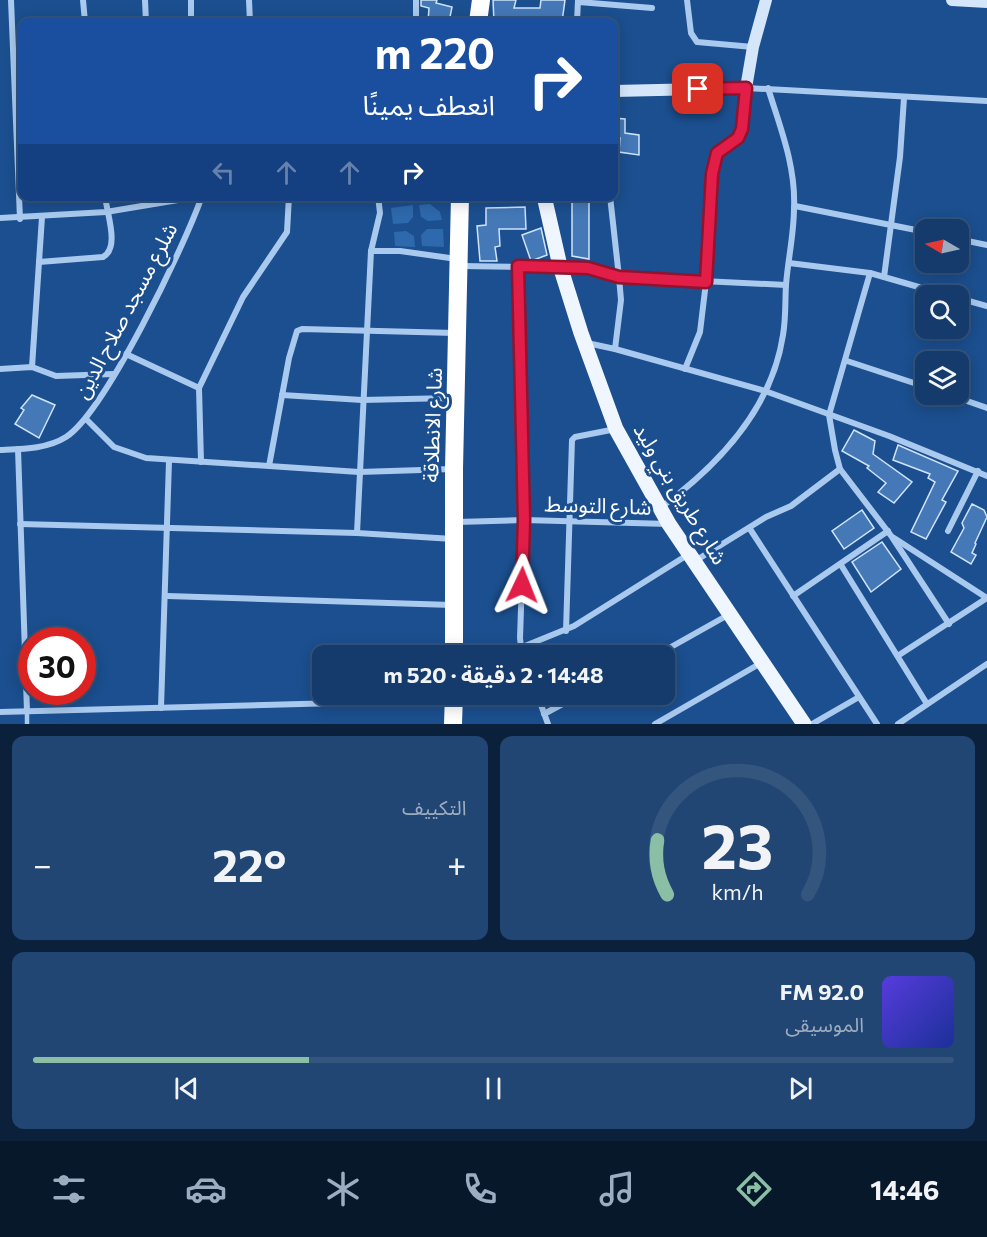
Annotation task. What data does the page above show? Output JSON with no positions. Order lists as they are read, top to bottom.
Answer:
{
  "streets": {
    "highway": ["شارع الانطلاقة"],
    "main road": ["شارع طريق بني وليد"],
    "street": ["شلرع مسجد صلاح الدين", "شارع التوسط"]
  },
  "crossings": [
    ["شارع الانطلاقة", "شارع التوسط"],
    ["شارع طريق بني وليد", "شارع التوسط"]
  ],
  "north": "left",
  "page": {
    "turn": ["220 m", "انعطف يمينًا"],
    "limit": "30",
    "trip": "14:48 · 2 دقيقة · 520 m",
    "tile": "التكييف",
    "heat": ["−", "22°", "+"],
    "song": ["92.0 FM", "الموسيقى"],
    "tabs": "14:46",
    "gauge": ["23", "km/h"]
  }
}
